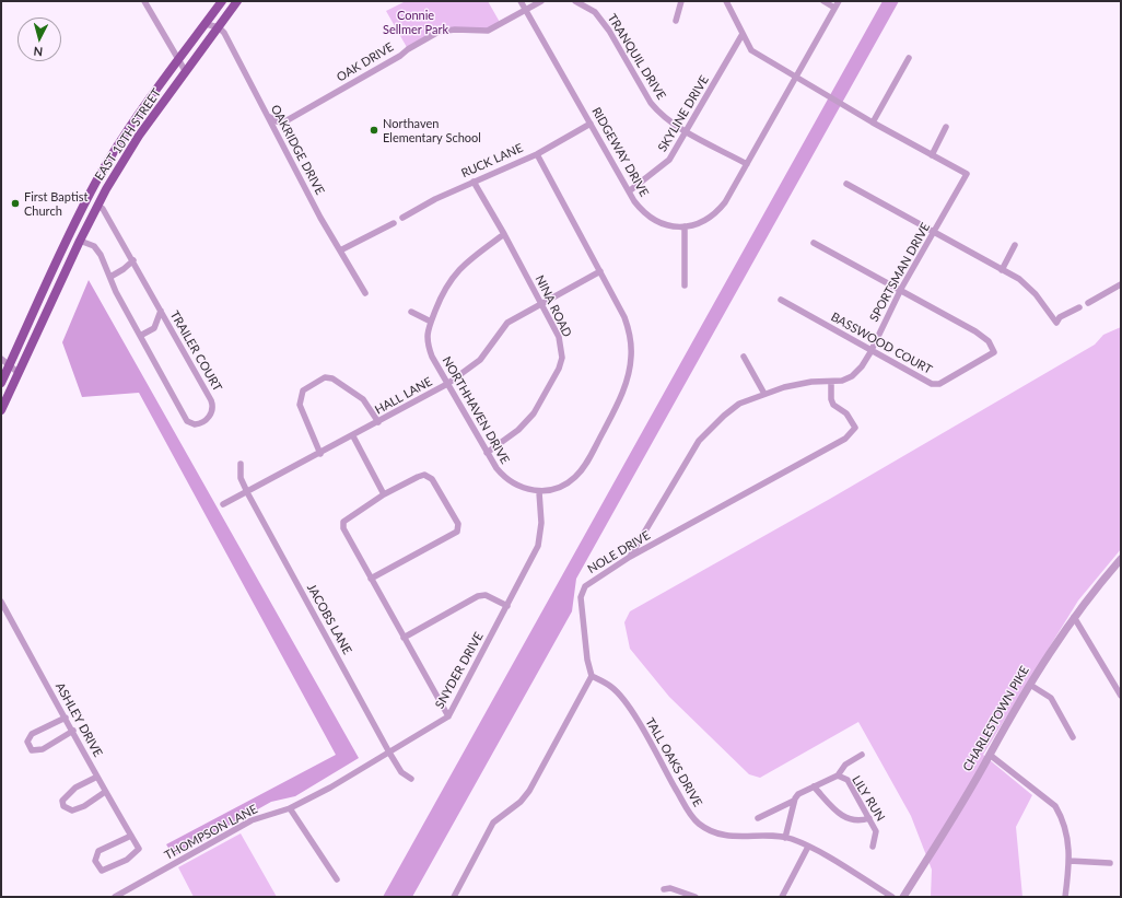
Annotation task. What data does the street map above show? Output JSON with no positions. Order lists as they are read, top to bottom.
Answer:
{
  "streets": {
    "main road": ["EAST 10TH STREET"],
    "street": [
      "TRANQUIL DRIVE",
      "OAK DRIVE",
      "SKYLINE DRIVE",
      "OAKRIDGE DRIVE",
      "RIDGEWAY DRIVE",
      "RUCK LANE",
      "SPORTSMAN DRIVE",
      "NINA ROAD",
      "BASSWOOD COURT",
      "TRAILER COURT",
      "HALL LANE",
      "NORTHHAVEN DRIVE",
      "NOLE DRIVE",
      "JACOBS LANE",
      "SNYDER DRIVE",
      "CHARLESTOWN PIKE",
      "ASHLEY DRIVE",
      "TALL OAKS DRIVE",
      "LILY RUN",
      "THOMPSON LANE"
    ]
  },
  "crossings": [
    ["TRANQUIL DRIVE", "SKYLINE DRIVE"],
    ["TRANQUIL DRIVE", "RIDGEWAY DRIVE"],
    ["OAK DRIVE", "OAKRIDGE DRIVE"],
    ["OAK DRIVE", "RIDGEWAY DRIVE"],
    ["SKYLINE DRIVE", "RIDGEWAY DRIVE"],
    ["SKYLINE DRIVE", "SPORTSMAN DRIVE"],
    ["EAST 10TH STREET", "OAKRIDGE DRIVE"],
    ["EAST 10TH STREET", "TRAILER COURT"],
    ["RIDGEWAY DRIVE", "RUCK LANE"],
    ["RIDGEWAY DRIVE", "SPORTSMAN DRIVE"],
    ["RUCK LANE", "NINA ROAD"],
    ["SPORTSMAN DRIVE", "BASSWOOD COURT"],
    ["SPORTSMAN DRIVE", "NOLE DRIVE"],
    ["NINA ROAD", "HALL LANE"],
    ["NINA ROAD", "NORTHHAVEN DRIVE"],
    ["HALL LANE", "NORTHHAVEN DRIVE"],
    ["HALL LANE", "JACOBS LANE"],
    ["NORTHHAVEN DRIVE", "SNYDER DRIVE"],
    ["NOLE DRIVE", "TALL OAKS DRIVE"],
    ["JACOBS LANE", "SNYDER DRIVE"],
    ["SNYDER DRIVE", "THOMPSON LANE"]
  ],
  "parks": ["Connie Sellmer Park"],
  "places": ["Northaven Elementary School", "First Baptist Church"],
  "north": "bottom"
}
